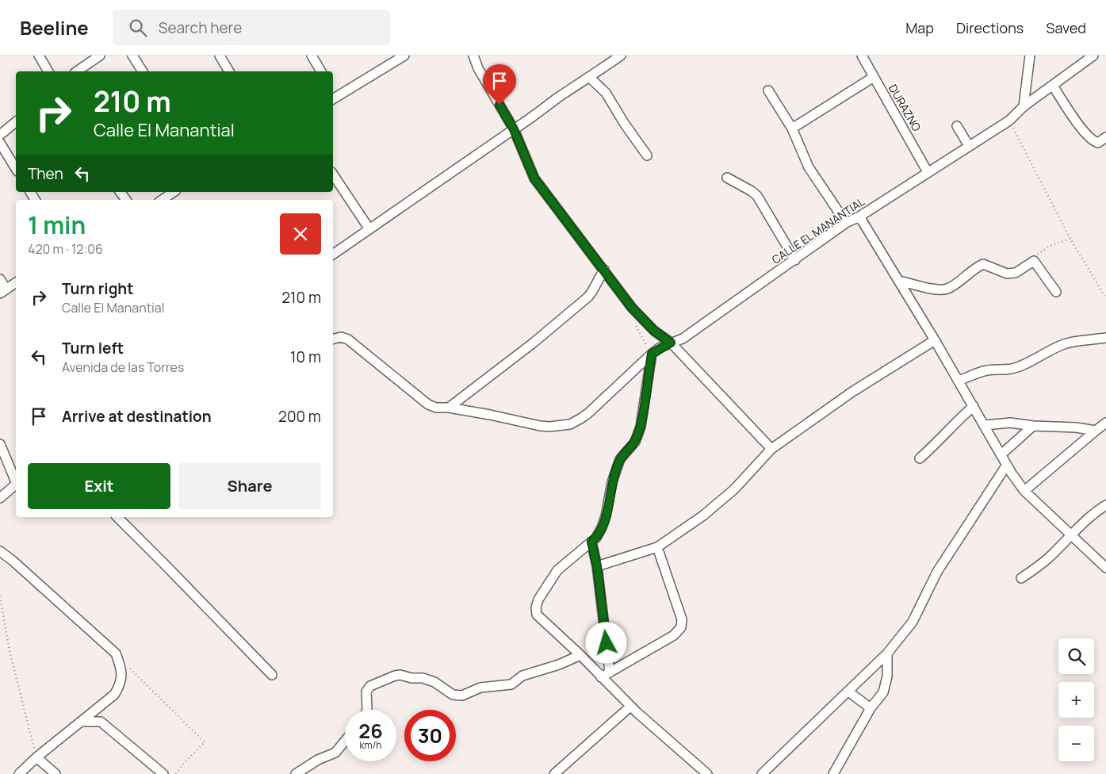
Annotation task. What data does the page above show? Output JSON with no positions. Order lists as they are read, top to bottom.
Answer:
{
  "streets": {
    "street": ["DURAZNO", "CALLE EL MANANTIAL"]
  },
  "crossings": [
    ["DURAZNO", "CALLE EL MANANTIAL"]
  ],
  "page": {
    "header": "Beeline",
    "search": "Search here",
    "nav": ["Map", "Directions", "Saved"],
    "turn": ["210 m", "Calle El Manantial"],
    "then": "Then",
    "heading": ["1 min", "420 m · 12:06"],
    "list": [
      {
        "name": "Turn right",
        "note": "Calle El Manantial",
        "value": "210 m"
      },
      {
        "name": "Turn left",
        "note": "Avenida de las Torres",
        "value": "10 m"
      },
      {
        "name": "Arrive at destination",
        "value": "200 m"
      }
    ],
    "buttons": ["Exit", "Share"],
    "map_buttons": ["+", "−"],
    "speed": "26 km/h",
    "limit": "30"
  }
}
